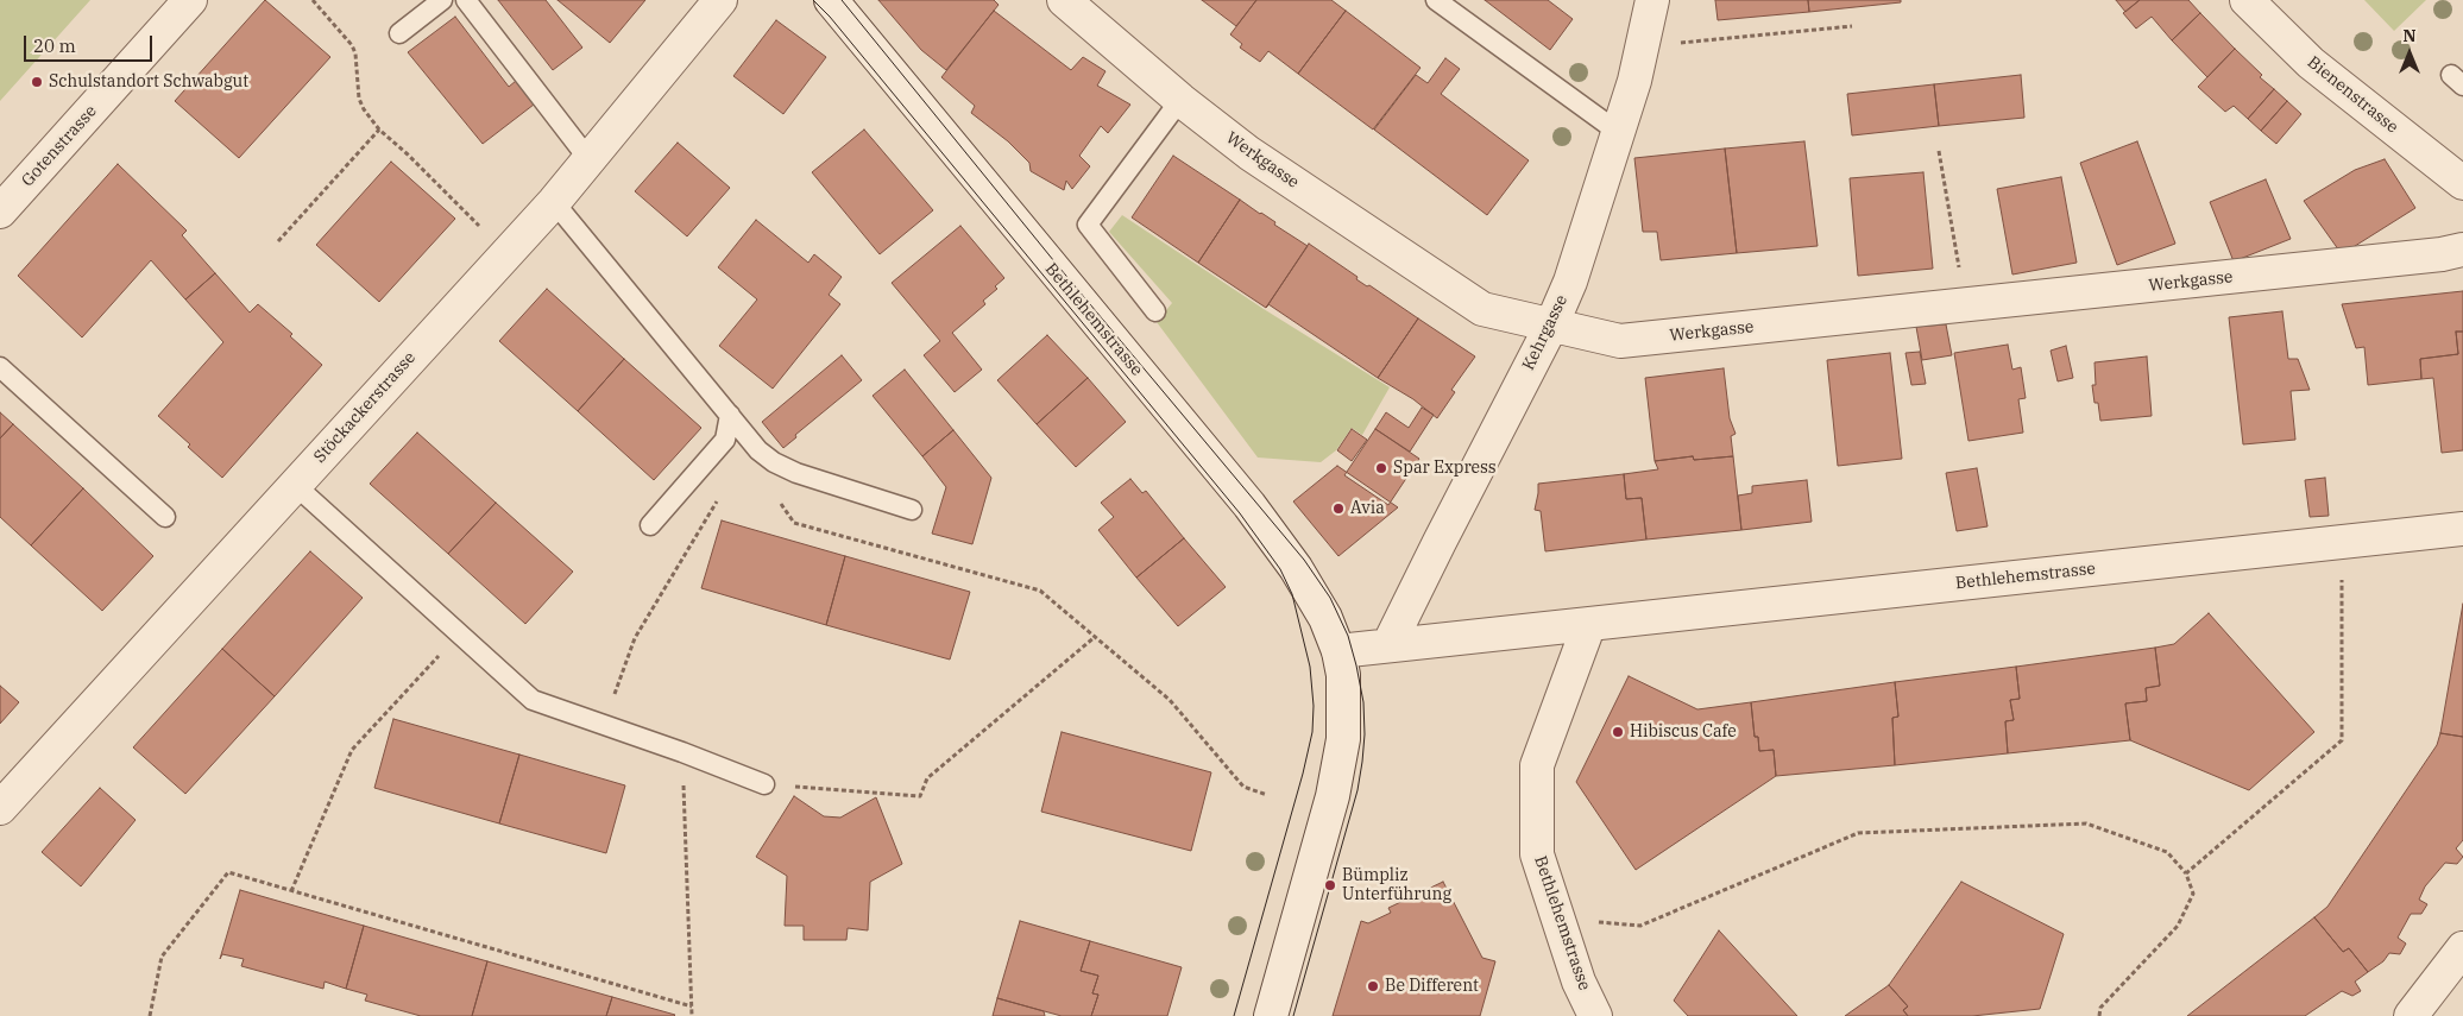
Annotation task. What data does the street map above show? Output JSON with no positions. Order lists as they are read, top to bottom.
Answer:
{
  "streets": {
    "street": [
      "Bienenstrasse",
      "Gotenstrasse",
      "Werkgasse",
      "Bethlehemstrasse",
      "Kehrgasse",
      "Stöckackerstrasse"
    ]
  },
  "crossings": [
    ["Werkgasse", "Kehrgasse"],
    ["Bethlehemstrasse", "Kehrgasse"]
  ],
  "places": [
    "Schulstandort Schwabgut",
    "Spar Express",
    "Avia",
    "Hibiscus Cafe",
    "Bümpliz Unterführung",
    "Be Different"
  ],
  "scale_bar": "20 m",
  "north": "top"
}
